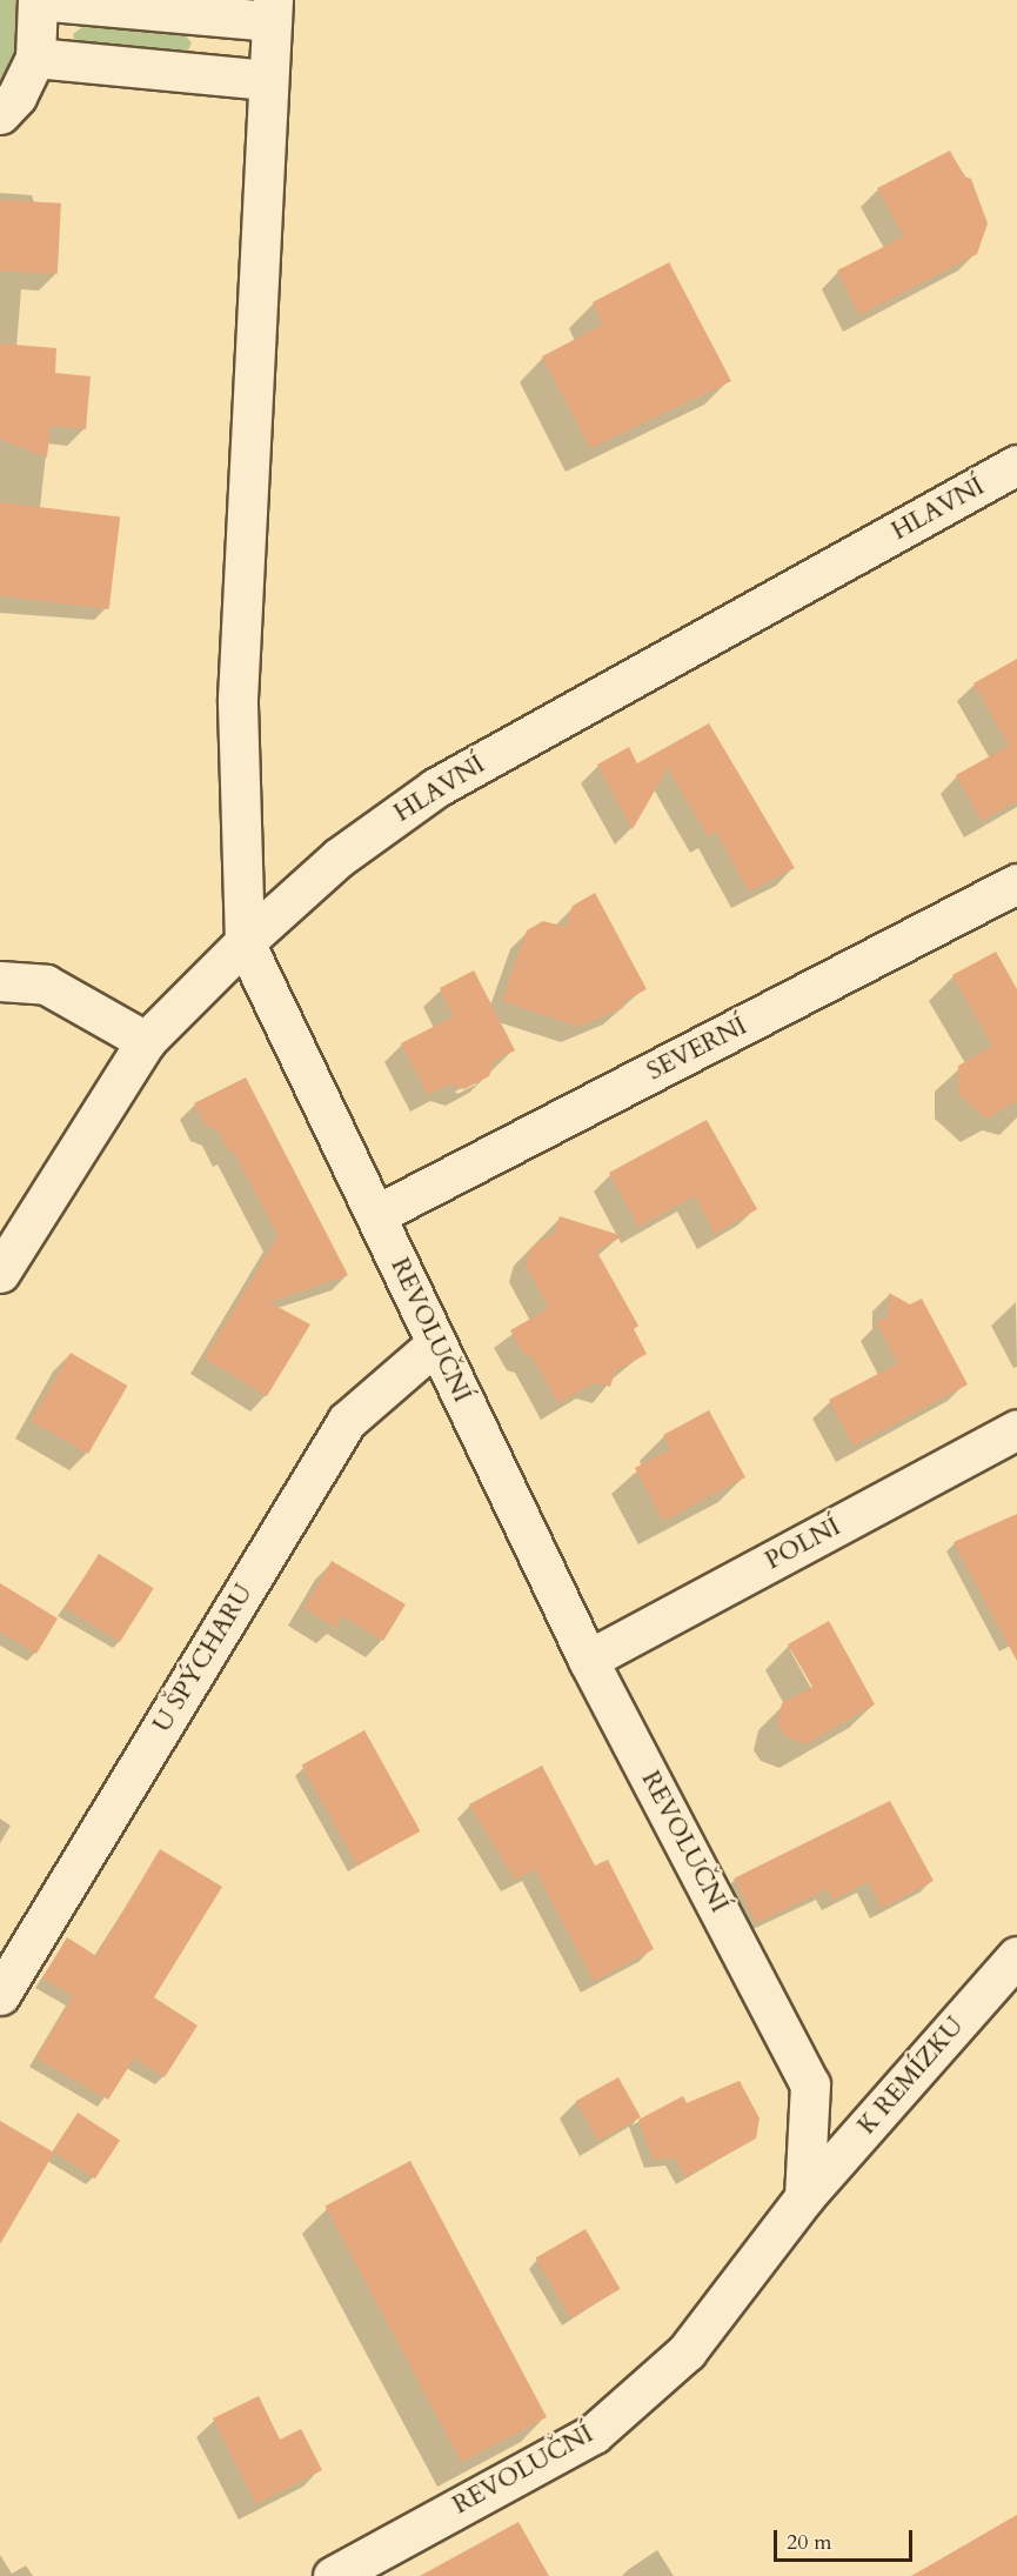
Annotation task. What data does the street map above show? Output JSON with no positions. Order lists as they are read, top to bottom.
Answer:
{
  "streets": {
    "street": [
      "HLAVNÍ",
      "SEVERNÍ",
      "REVOLUČNÍ",
      "POLNÍ",
      "U ŠPÝCHARU",
      "K REMÍZKU"
    ]
  },
  "crossings": [
    ["HLAVNÍ", "REVOLUČNÍ"],
    ["SEVERNÍ", "REVOLUČNÍ"],
    ["REVOLUČNÍ", "POLNÍ"],
    ["REVOLUČNÍ", "U ŠPÝCHARU"],
    ["REVOLUČNÍ", "K REMÍZKU"]
  ],
  "scale_bar": "20 m"
}
